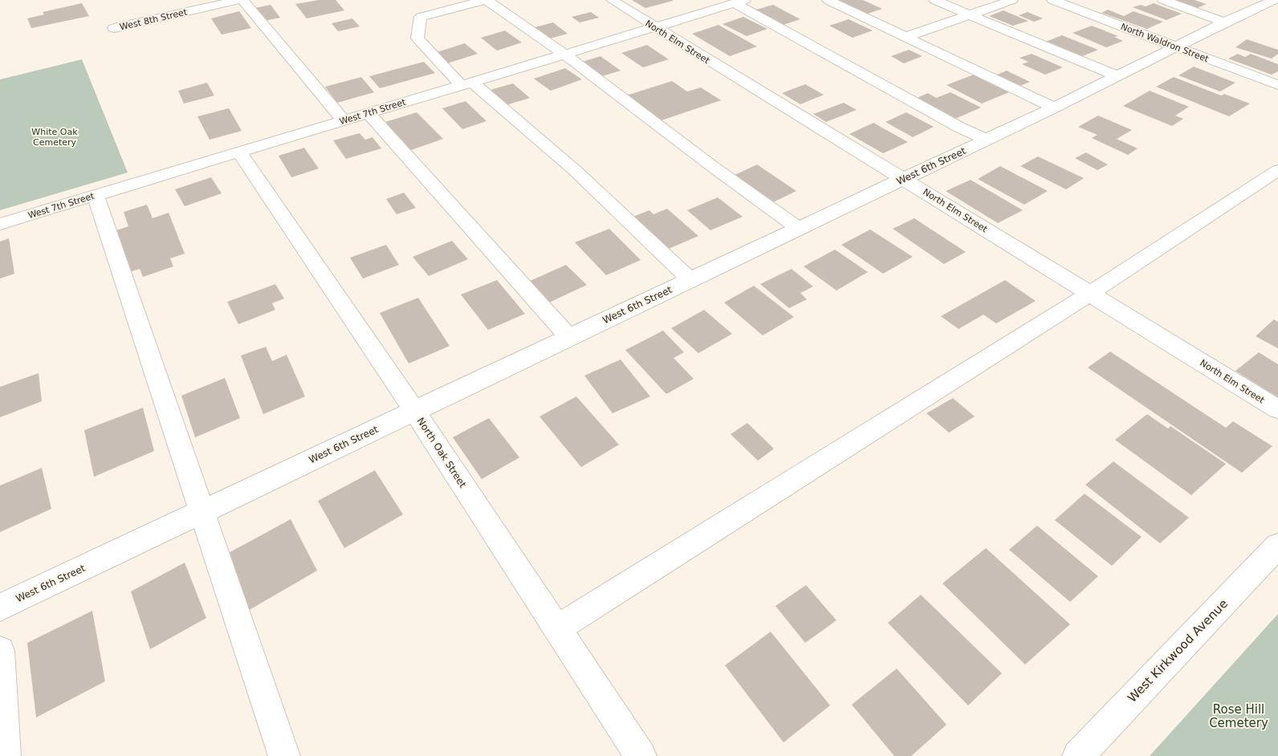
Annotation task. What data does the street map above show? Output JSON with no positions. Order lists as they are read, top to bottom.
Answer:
{
  "streets": {
    "street": [
      "West 8th Street",
      "North Elm Street",
      "North Waldron Street",
      "West 7th Street",
      "West 6th Street",
      "North Oak Street",
      "West Kirkwood Avenue"
    ]
  },
  "crossings": [
    ["North Elm Street", "West 7th Street"],
    ["North Elm Street", "West 6th Street"],
    ["North Waldron Street", "West 6th Street"],
    ["West 7th Street", "North Oak Street"],
    ["West 6th Street", "North Oak Street"]
  ],
  "parks": ["White Oak Cemetery", "Rose Hill Cemetery"]
}
